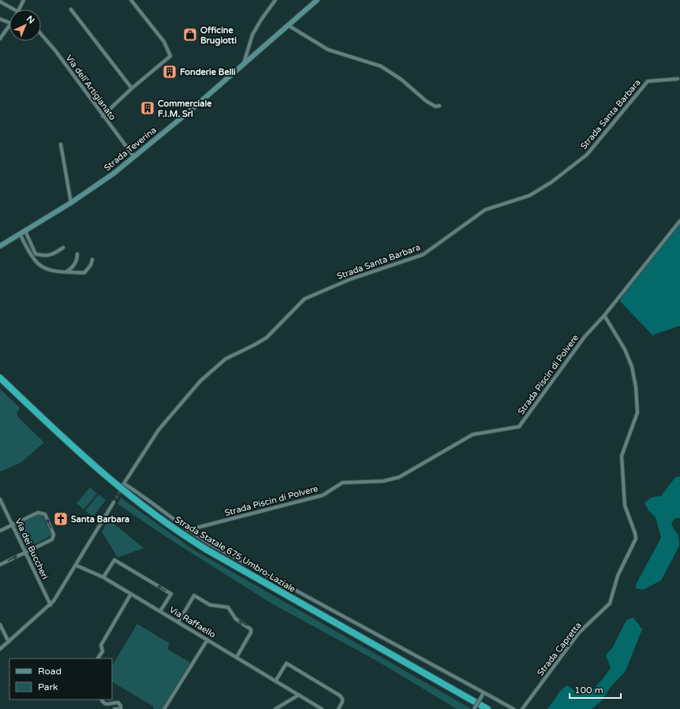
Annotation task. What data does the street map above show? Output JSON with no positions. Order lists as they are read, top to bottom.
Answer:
{
  "streets": {
    "highway": ["Strada Statale 675 Umbro-Laziale"],
    "main road": ["Strada Teverina"],
    "street": [
      "Via dell'Artigianato",
      "Strada Santa Barbara",
      "Strada Piscin di Polvere",
      "Via dei Buccheri",
      "Via Raffaello",
      "Strada Capretta"
    ]
  },
  "crossings": [
    ["Via dell'Artigianato", "Strada Teverina"],
    ["Strada Santa Barbara", "Strada Piscin di Polvere"],
    ["Strada Piscin di Polvere", "Strada Capretta"]
  ],
  "places": {
    "shop": ["Officine Brugiotti"],
    "building": ["Fonderie Belli", "Commerciale F.I.M. Srl"],
    "church": ["Santa Barbara"]
  },
  "legend": ["Road", "Park"],
  "scale_bar": "100 m",
  "north": "top right"
}
